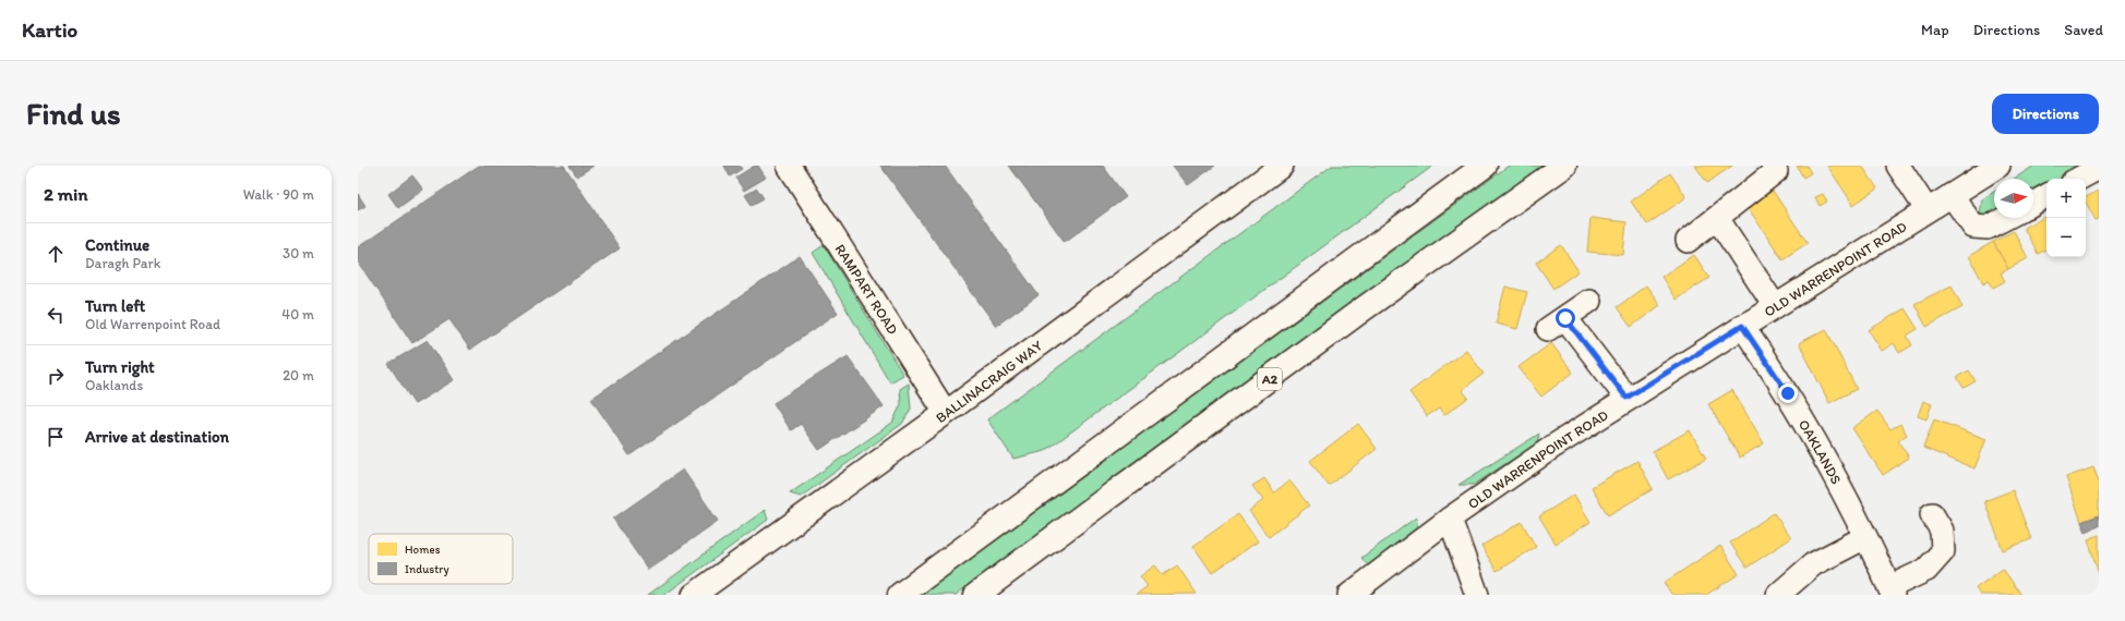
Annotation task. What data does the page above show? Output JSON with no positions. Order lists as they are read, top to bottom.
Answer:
{
  "streets": {
    "highway": ["A2"],
    "street": [
      "OLD WARRENPOINT ROAD",
      "RAMPART ROAD",
      "BALLINACRAIG WAY",
      "OAKLANDS"
    ]
  },
  "crossings": [
    ["OLD WARRENPOINT ROAD", "OAKLANDS"],
    ["RAMPART ROAD", "BALLINACRAIG WAY"]
  ],
  "legend": ["Homes", "Industry"],
  "north": "right",
  "page": {
    "header": "Kartio",
    "nav": ["Map", "Directions", "Saved"],
    "buttons": "Directions",
    "title": "Find us",
    "heading": ["2 min", "Walk · 90 m"],
    "map_buttons": ["+", "−"],
    "list": [
      ["Continue", "Daragh Park", "30 m"],
      ["Turn left", "Old Warrenpoint Road", "40 m"],
      ["Turn right", "Oaklands", "20 m"],
      "Arrive at destination"
    ]
  }
}
